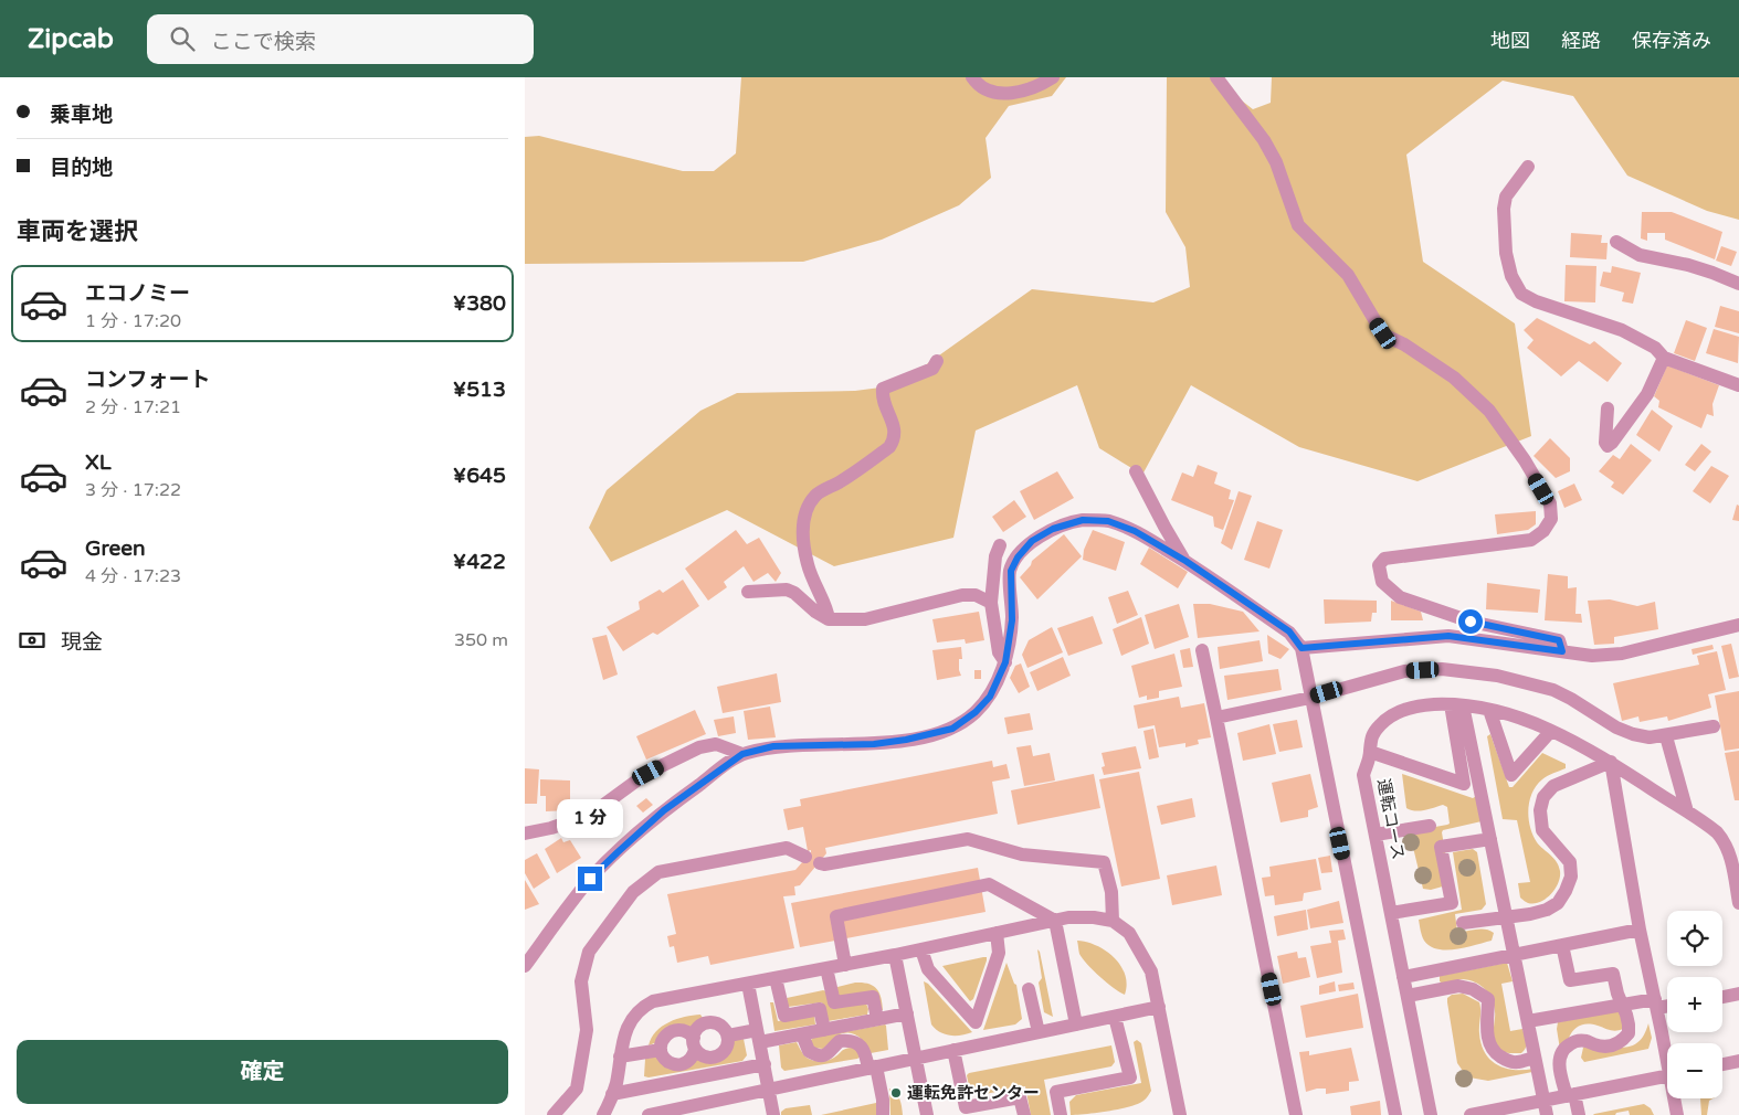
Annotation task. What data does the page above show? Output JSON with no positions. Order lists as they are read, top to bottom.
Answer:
{
  "streets": {
    "street": ["運転コース"]
  },
  "places": ["運転免許センター"],
  "page": {
    "header": "Zipcab",
    "search": "ここで検索",
    "nav": ["地図", "経路", "保存済み"],
    "banner": ["乗車地", "目的地"],
    "heading": "車両を選択",
    "list": [
      {
        "name": "エコノミー",
        "note": "1 分 · 17:20",
        "value": "¥380"
      },
      {
        "name": "コンフォート",
        "note": "2 分 · 17:21",
        "value": "¥513"
      },
      {
        "name": "XL",
        "note": "3 分 · 17:22",
        "value": "¥645"
      },
      {
        "name": "Green",
        "note": "4 分 · 17:23",
        "value": "¥422"
      }
    ],
    "pay": ["現金", "350 m"],
    "bubble": "1 分",
    "map_buttons": ["+", "−"],
    "buttons": "確定"
  }
}
